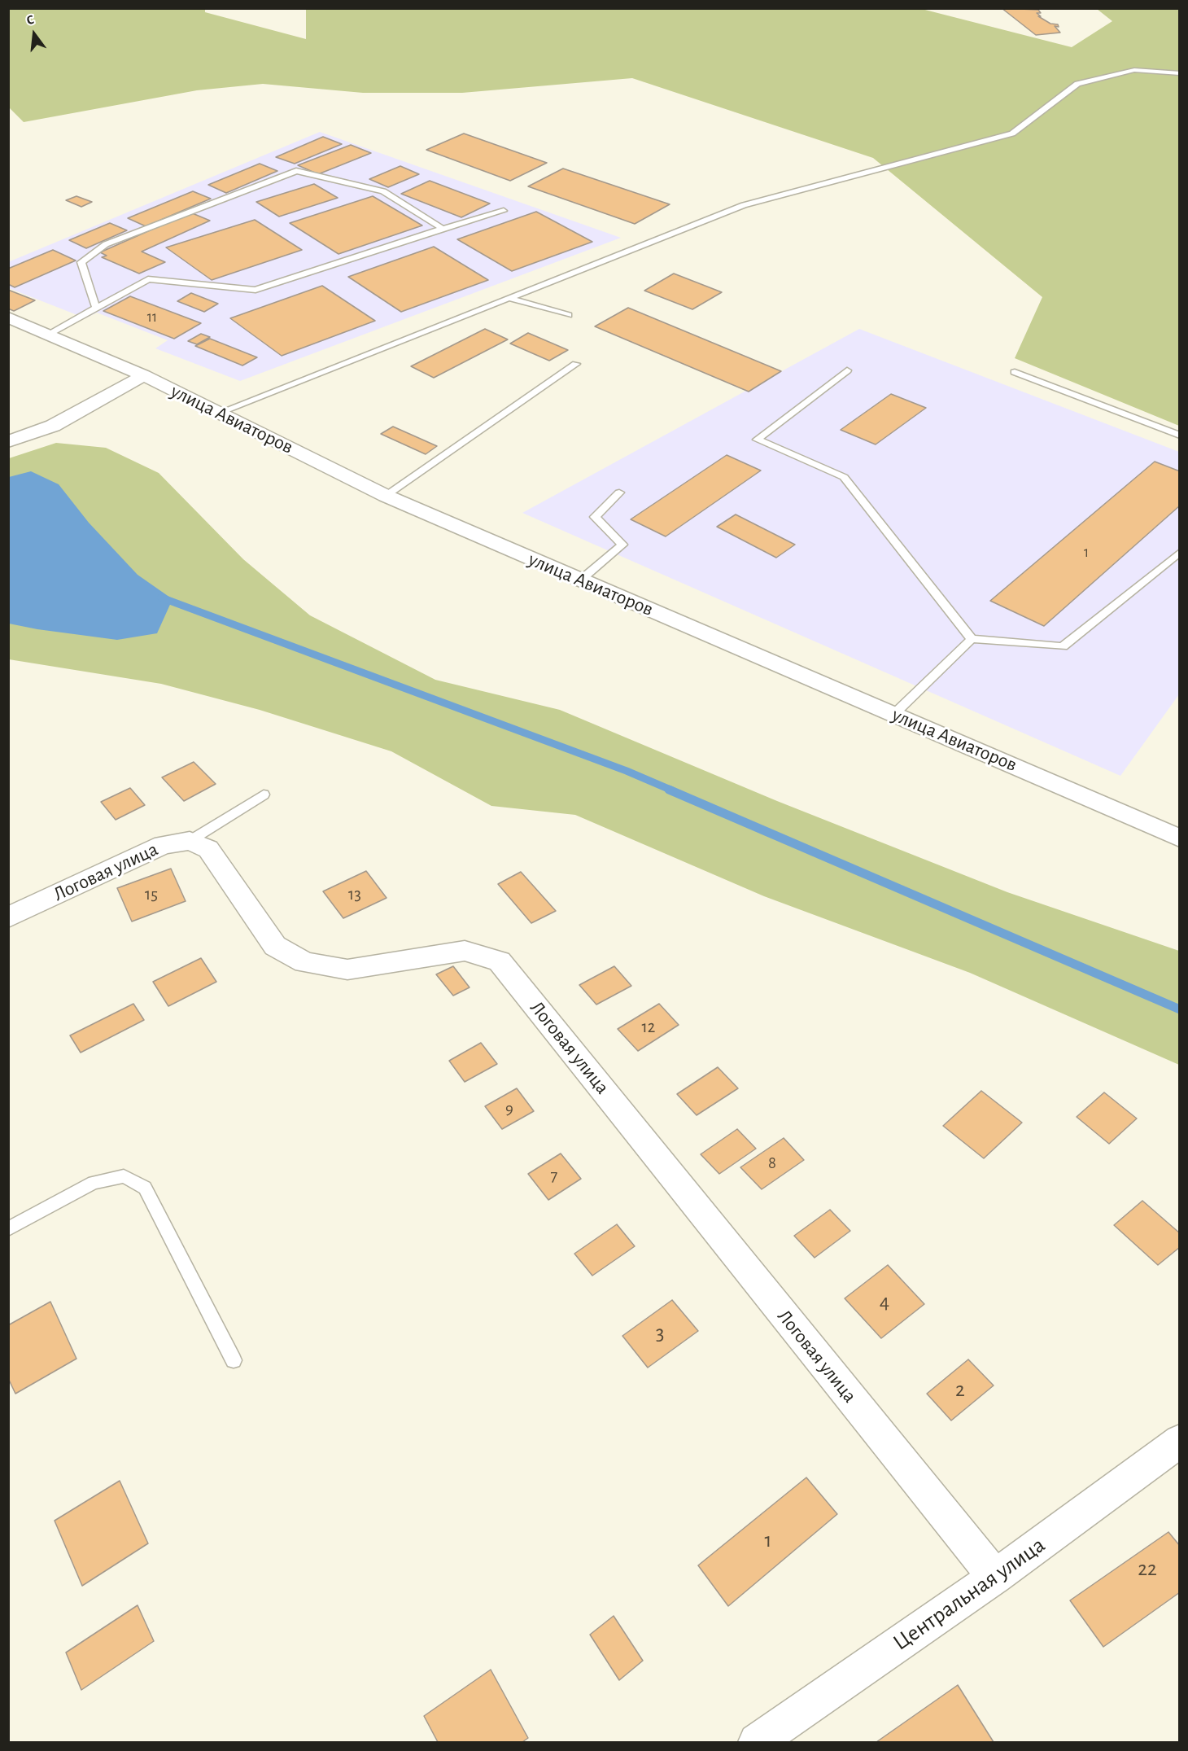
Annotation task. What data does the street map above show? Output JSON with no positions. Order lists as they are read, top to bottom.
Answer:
{
  "streets": {
    "street": ["улица Авиаторов", "Логовая улица", "Центральная улица"]
  },
  "crossings": [
    ["Логовая улица", "Центральная улица"]
  ],
  "house_numbers": [
    "11",
    "1",
    "15",
    "13",
    "12",
    "9",
    "8",
    "7",
    "4",
    "3",
    "2",
    "1",
    "22"
  ],
  "north": "top"
}
